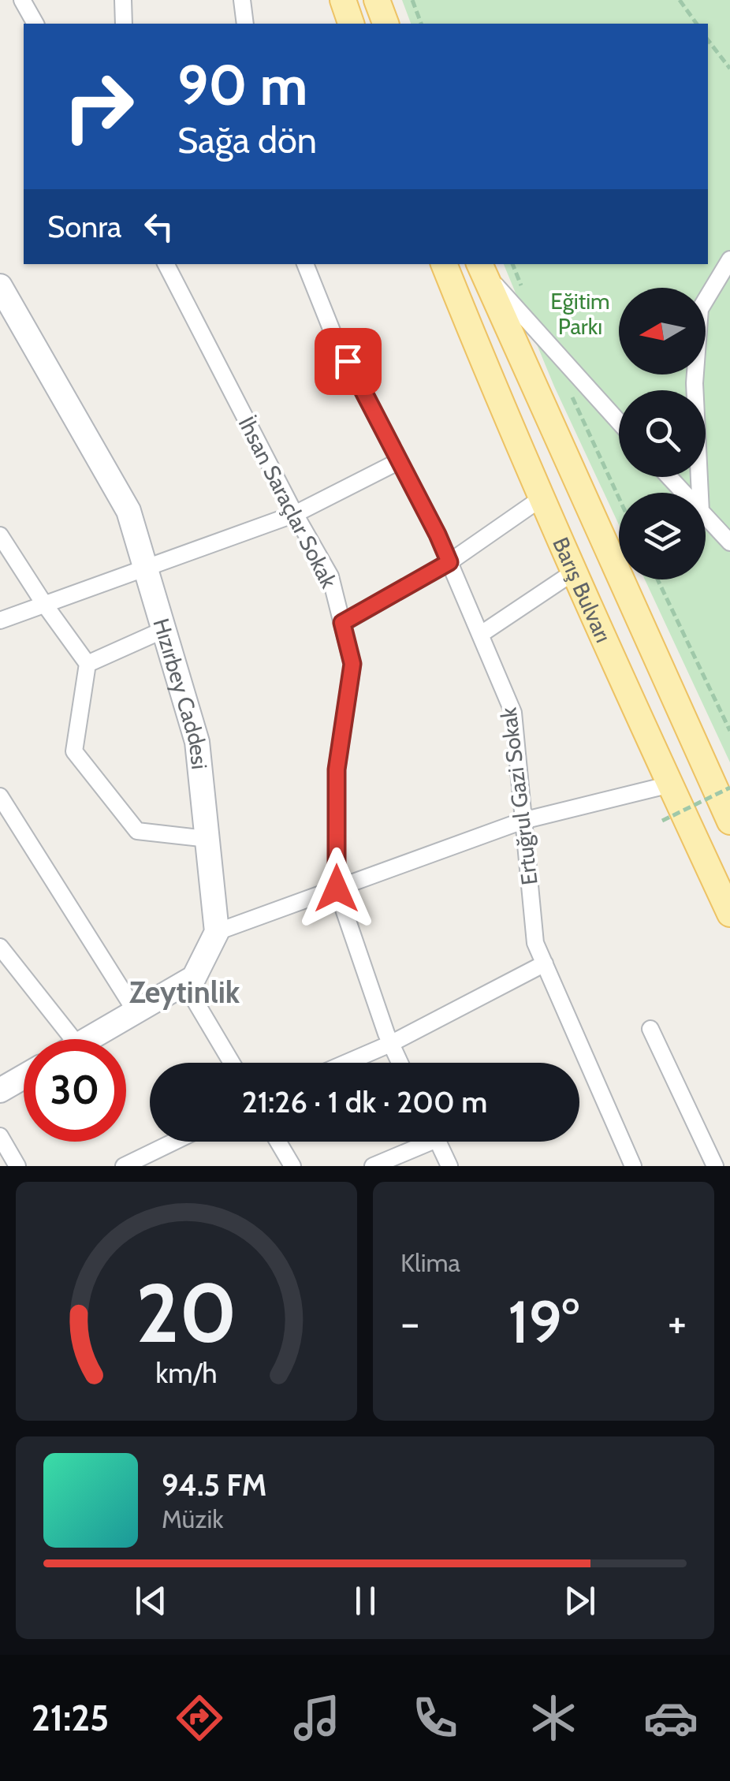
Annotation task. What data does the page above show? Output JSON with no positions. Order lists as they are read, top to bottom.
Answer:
{
  "streets": {
    "main road": ["Barış Bulvarı", "Hızırbey Caddesi"],
    "street": ["İhsan Saraçlar Sokak", "Ertuğrul Gazi Sokak"]
  },
  "districts": ["Zeytinlik"],
  "parks": ["Eğitim Parkı"],
  "north": "left",
  "page": {
    "turn": ["90 m", "Sağa dön"],
    "then": "Sonra",
    "limit": "30",
    "trip": "21:26 · 1 dk · 200 m",
    "tile": "Klima",
    "heat": ["−", "19°", "+"],
    "song": ["94.5 FM", "Müzik"],
    "tabs": "21:25",
    "gauge": ["20", "km/h"]
  }
}
